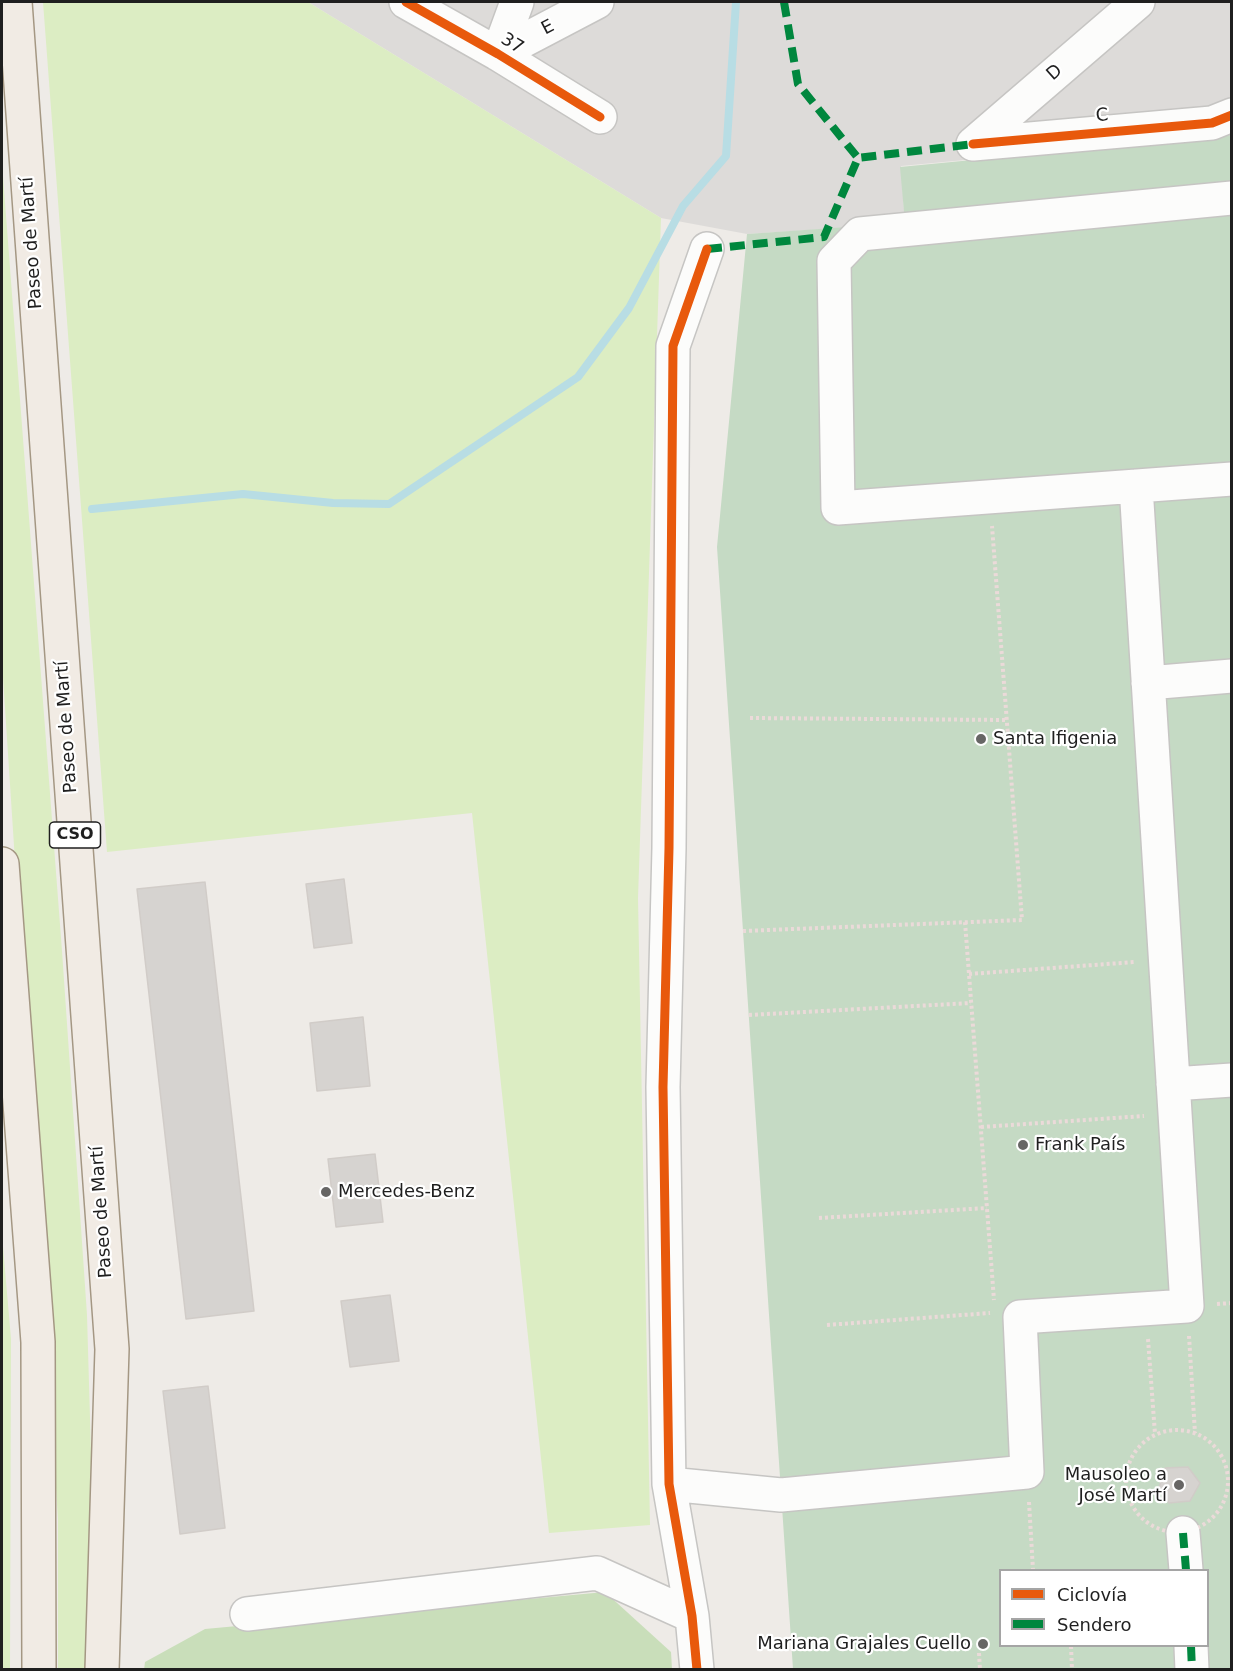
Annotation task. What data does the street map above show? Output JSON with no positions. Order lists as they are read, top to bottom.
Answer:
{
  "streets": {
    "main road": ["Paseo de Martí", "CSO"],
    "street": [
      "E",
      "37",
      "D",
      "C"
    ]
  },
  "crossings": [
    ["E", "37"],
    ["D", "C"]
  ],
  "places": [
    "Santa Ifigenia",
    "Frank País",
    "Mercedes-Benz",
    "Mausoleo a José Martí",
    "Mariana Grajales Cuello"
  ],
  "legend": ["Ciclovía", "Sendero"]
}
